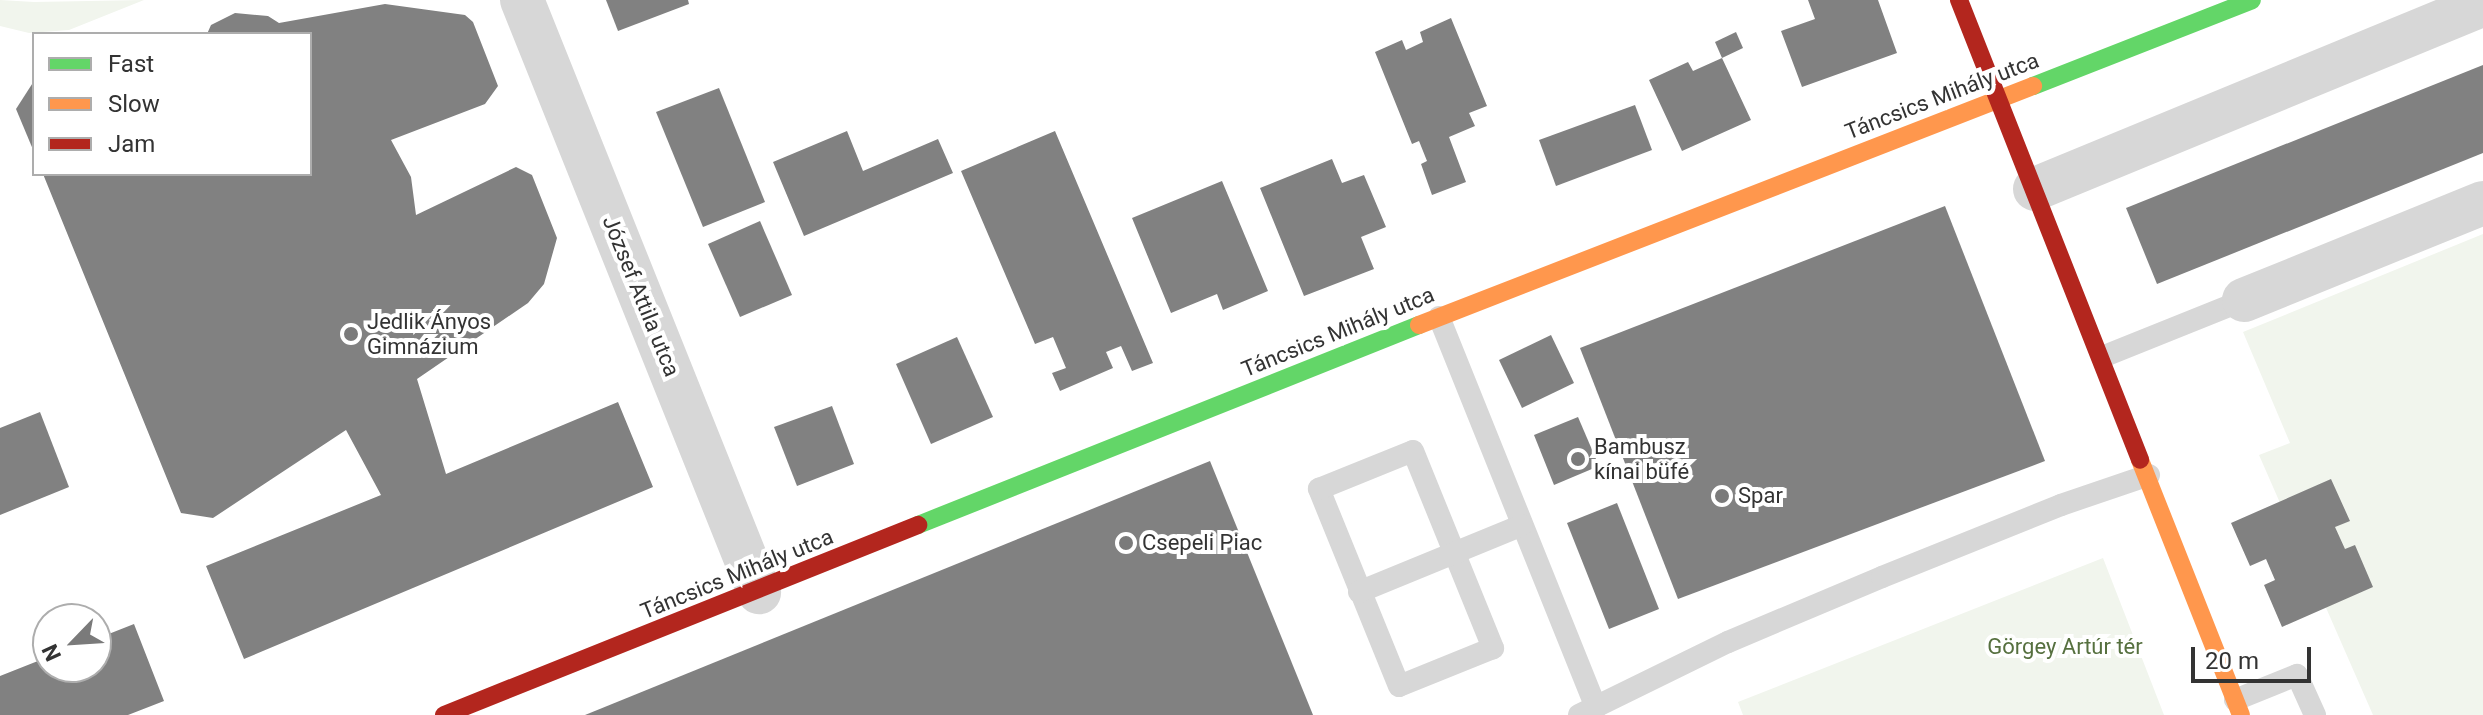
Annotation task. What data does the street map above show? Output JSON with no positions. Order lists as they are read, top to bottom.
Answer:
{
  "streets": {
    "street": ["Táncsics Mihály utca", "József Attila utca"]
  },
  "crossings": [
    ["Táncsics Mihály utca", "József Attila utca"]
  ],
  "parks": ["Görgey Artúr tér"],
  "places": [
    "Jedlik Ányos Gimnázium",
    "Bambusz kínai büfé",
    "Spar",
    "Csepeli Piac"
  ],
  "legend": ["Fast", "Slow", "Jam"],
  "scale_bar": "20 m",
  "north": "bottom left"
}
